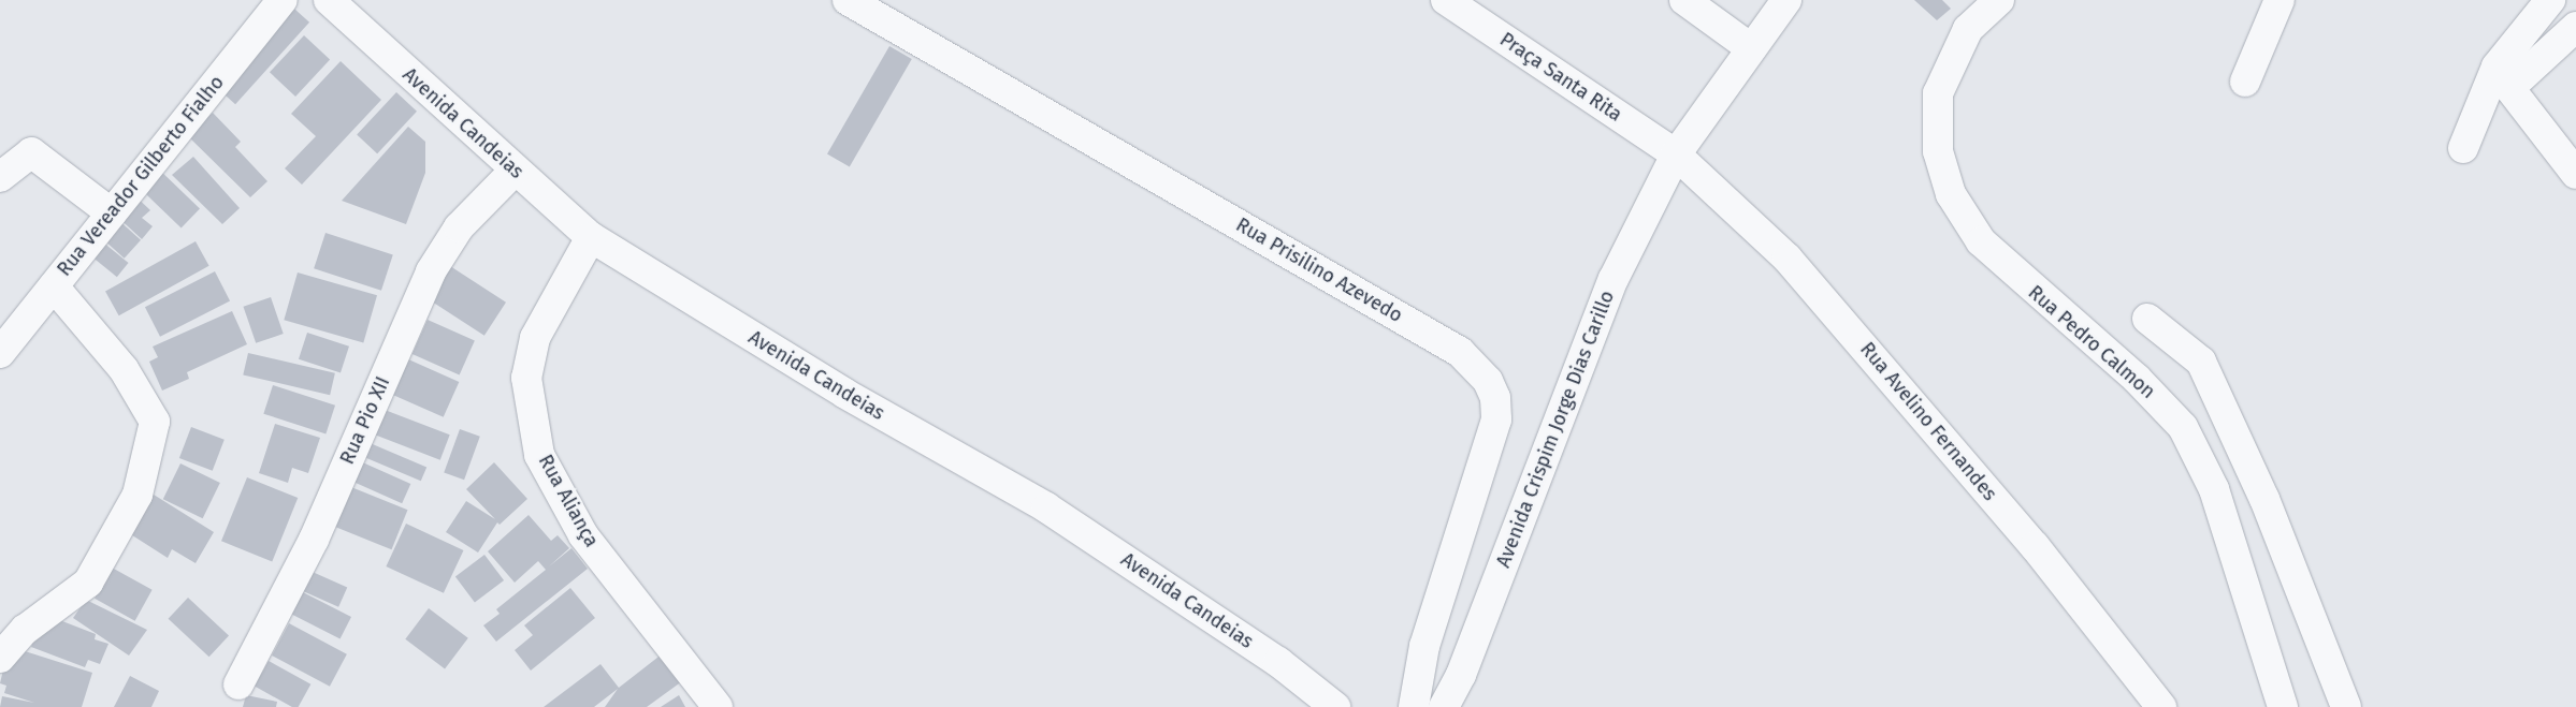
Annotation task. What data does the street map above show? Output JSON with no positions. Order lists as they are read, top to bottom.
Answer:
{
  "streets": {
    "street": [
      "Praça Santa Rita",
      "Avenida Candeias",
      "Rua Vereador Gilberto Fialho",
      "Rua Prisilino Azevedo",
      "Rua Pedro Calmon",
      "Rua Pio XII",
      "Rua Avelino Fernandes",
      "Avenida Crispim Jorge Dias Carillo",
      "Rua Aliança"
    ]
  },
  "crossings": [
    ["Praça Santa Rita", "Rua Avelino Fernandes"],
    ["Praça Santa Rita", "Avenida Crispim Jorge Dias Carillo"],
    ["Avenida Candeias", "Rua Pio XII"],
    ["Avenida Candeias", "Rua Aliança"],
    ["Rua Avelino Fernandes", "Avenida Crispim Jorge Dias Carillo"]
  ]
}
